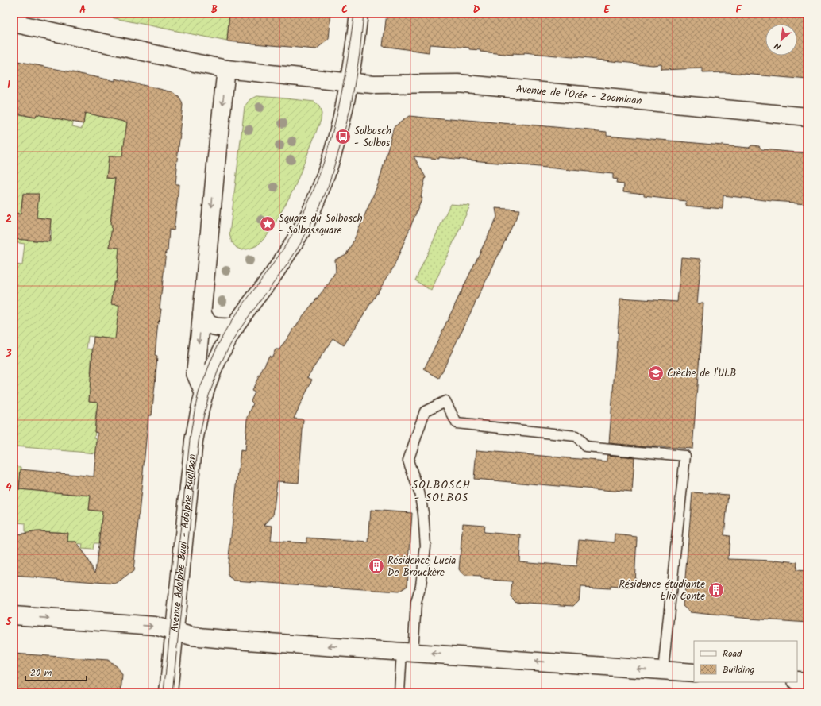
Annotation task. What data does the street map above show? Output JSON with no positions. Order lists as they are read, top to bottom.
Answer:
{
  "streets": {
    "street": ["Avenue de l'Orée - Zoomlaan", "Avenue Adolphe Buyl - Adolphe Buyllaan"]
  },
  "districts": ["SOLBOSCH - SOLBOS"],
  "places": {
    "bus stop": ["Solbosch - Solbos"],
    "place": ["Square du Solbosch - Solbossquare"],
    "school or university": ["Crèche de l'ULB"],
    "building": ["Résidence Lucia De Brouckère", "Résidence étudiante Elio Conte"]
  },
  "legend": ["Road", "Building"],
  "scale_bar": "20 m",
  "north": "bottom left",
  "grid": {
    "columns": [
      "A",
      "B",
      "C",
      "D",
      "E",
      "F"
    ],
    "rows": [
      "1",
      "2",
      "3",
      "4",
      "5"
    ]
  }
}
